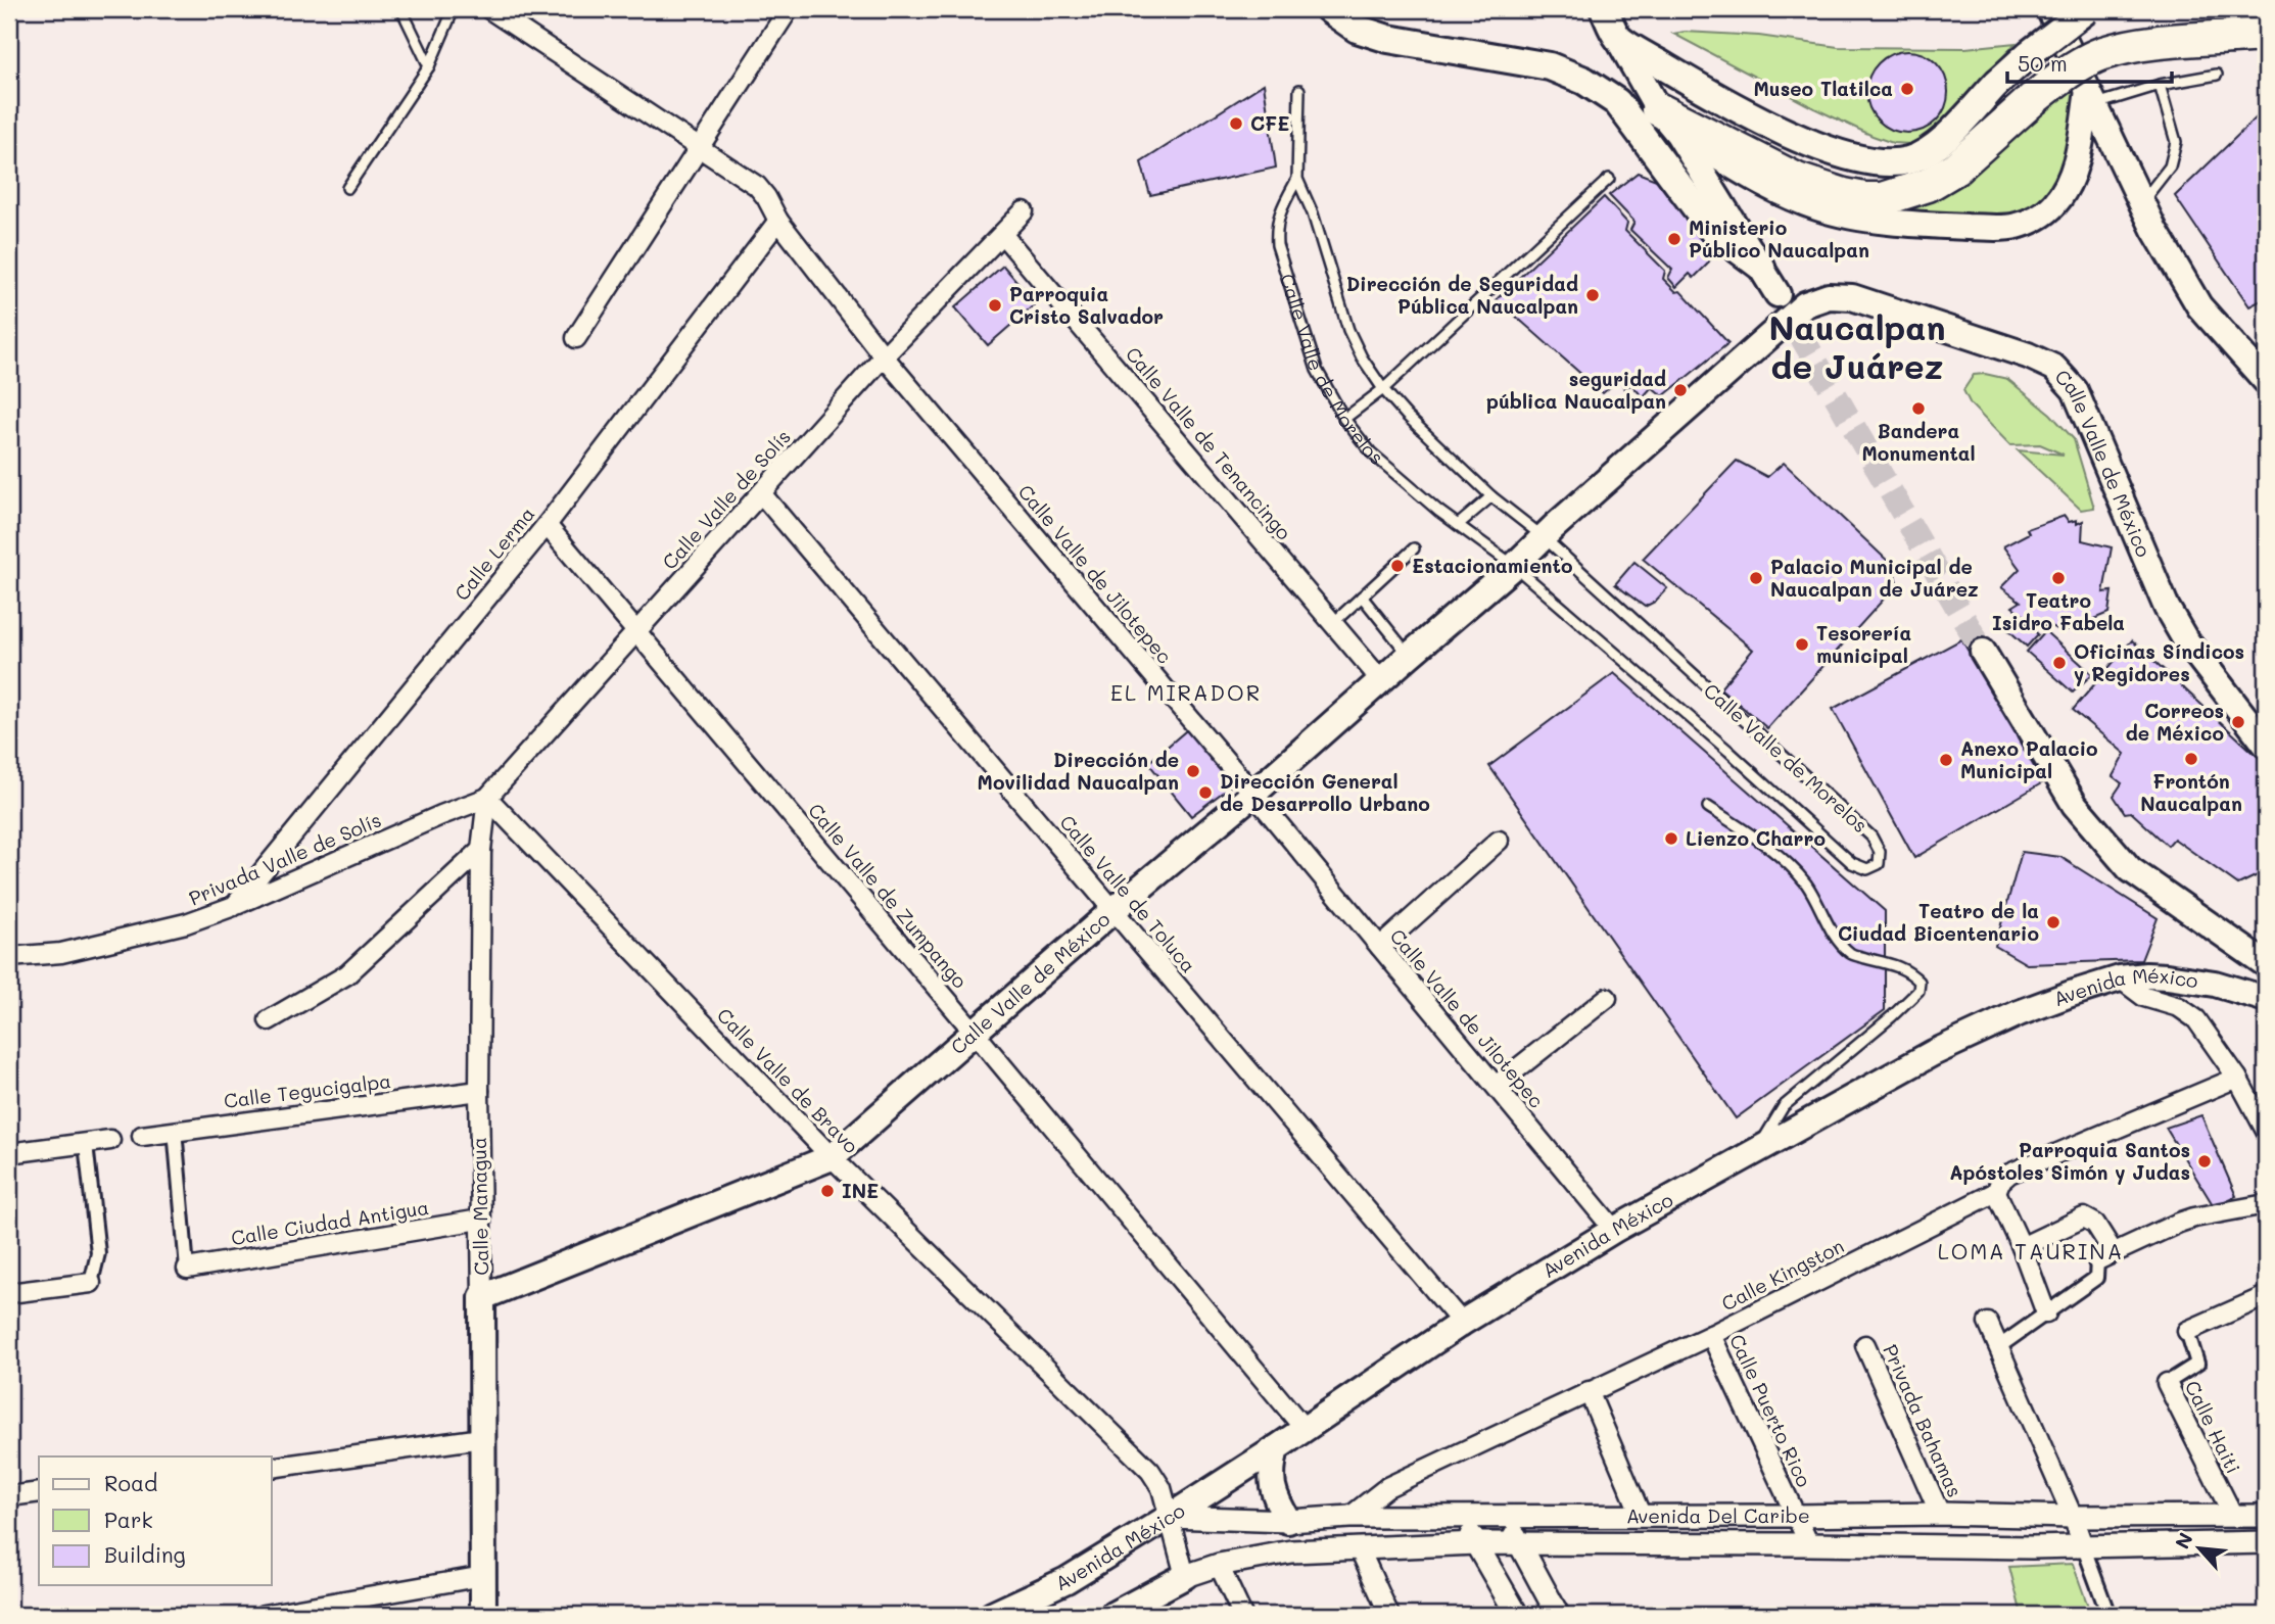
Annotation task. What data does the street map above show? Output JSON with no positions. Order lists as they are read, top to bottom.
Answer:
{
  "streets": {
    "main road": ["Calle Valle de México", "Avenida México", "Calle Managua"],
    "street": [
      "Calle Valle de Tenancingo",
      "Calle Valle de Solís",
      "Calle Lerma",
      "Calle Valle de Jilotepec",
      "Privada Valle de Solís",
      "Calle Valle de Toluca",
      "Calle Valle de Zumpango",
      "Calle Valle de Bravo",
      "Calle Tegucigalpa",
      "Calle Ciudad Antigua",
      "Calle Kingston",
      "Calle Puerto Rico",
      "Privada Bahamas",
      "Calle Haiti",
      "Avenida Del Caribe"
    ],
    "lane": ["Calle Valle de Morelos"]
  },
  "crossings": [
    ["Calle Valle de Morelos", "Calle Valle de México"],
    ["Calle Valle de Tenancingo", "Calle Valle de México"],
    ["Calle Valle de Tenancingo", "Calle Valle de Solís"],
    ["Calle Valle de México", "Calle Valle de Jilotepec"],
    ["Calle Valle de México", "Calle Valle de Toluca"],
    ["Calle Valle de México", "Calle Valle de Zumpango"],
    ["Calle Valle de México", "Calle Valle de Bravo"],
    ["Calle Valle de México", "Calle Managua"],
    ["Calle Valle de Solís", "Calle Valle de Jilotepec"],
    ["Calle Valle de Solís", "Privada Valle de Solís"],
    ["Calle Valle de Solís", "Calle Valle de Toluca"],
    ["Calle Valle de Solís", "Calle Valle de Zumpango"],
    ["Calle Valle de Solís", "Calle Valle de Bravo"],
    ["Calle Valle de Solís", "Calle Managua"],
    ["Calle Lerma", "Calle Valle de Jilotepec"],
    ["Calle Lerma", "Privada Valle de Solís"],
    ["Calle Lerma", "Calle Valle de Zumpango"],
    ["Calle Valle de Jilotepec", "Avenida México"],
    ["Privada Valle de Solís", "Calle Valle de Bravo"],
    ["Privada Valle de Solís", "Calle Managua"],
    ["Calle Valle de Toluca", "Avenida México"],
    ["Calle Valle de Zumpango", "Avenida México"],
    ["Avenida México", "Calle Valle de Bravo"],
    ["Avenida México", "Avenida Del Caribe"],
    ["Calle Valle de Bravo", "Calle Managua"],
    ["Calle Valle de Bravo", "Avenida Del Caribe"],
    ["Calle Tegucigalpa", "Calle Managua"],
    ["Calle Managua", "Calle Ciudad Antigua"],
    ["Calle Kingston", "Calle Puerto Rico"],
    ["Calle Kingston", "Avenida Del Caribe"],
    ["Calle Puerto Rico", "Avenida Del Caribe"],
    ["Privada Bahamas", "Avenida Del Caribe"],
    ["Calle Haiti", "Avenida Del Caribe"]
  ],
  "districts": ["Naucalpan de Juárez", "EL MIRADOR", "LOMA TAURINA"],
  "places": [
    "Museo Tlatilca",
    "CFE",
    "Ministerio Público Naucalpan",
    "Dirección de Seguridad Pública Naucalpan",
    "Parroquia Cristo Salvador",
    "seguridad pública Naucalpan",
    "Bandera Monumental",
    "Estacionamiento",
    "Palacio Municipal de Naucalpan de Juárez",
    "Teatro Isidro Fabela",
    "Tesorería municipal",
    "Oficinas Síndicos y Regidores",
    "Correos de México",
    "Frontón Naucalpan",
    "Anexo Palacio Municipal",
    "Dirección de Movilidad Naucalpan",
    "Dirección General de Desarrollo Urbano",
    "Lienzo Charro",
    "Teatro de la Ciudad Bicentenario",
    "Parroquia Santos Apóstoles Simón y Judas",
    "INE"
  ],
  "legend": ["Road", "Park", "Building"],
  "scale_bar": "50 m",
  "north": "top left"
}
